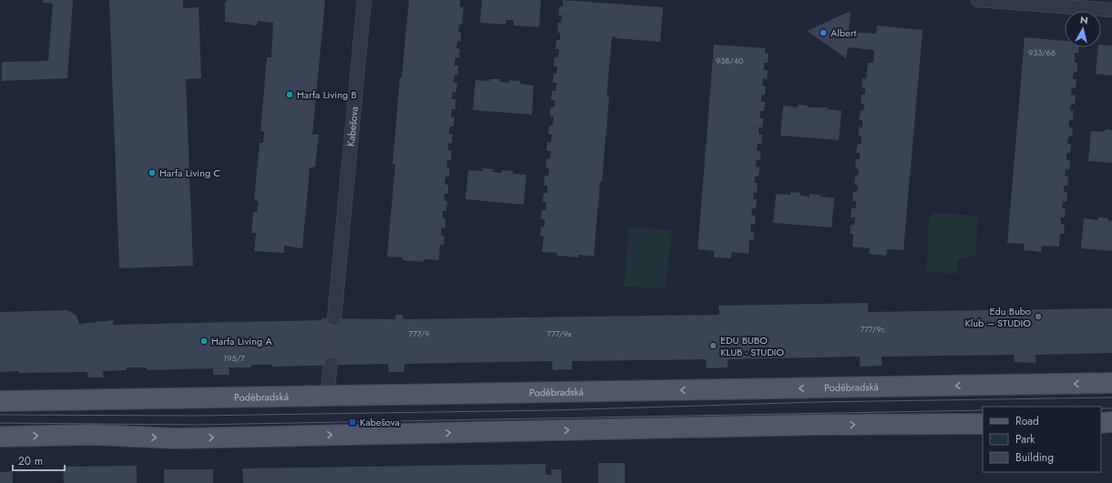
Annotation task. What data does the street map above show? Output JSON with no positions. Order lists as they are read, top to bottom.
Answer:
{
  "streets": {
    "main road": ["Poděbradská"],
    "street": ["Kabešova"]
  },
  "places": {
    "other": [
      "Albert",
      "Harfa Living B",
      "Harfa Living C",
      "Edu Bubo Klub – STUDIO",
      "Harfa Living A",
      "EDU BUBO KLUB - STUDIO"
    ],
    "transit": ["Kabešova"]
  },
  "house_numbers": [
    "933/66",
    "938/40",
    "777/9c",
    "777/9",
    "777/9a",
    "195/7"
  ],
  "legend": ["Road", "Park", "Building"],
  "scale_bar": "20 m",
  "north": "top"
}
